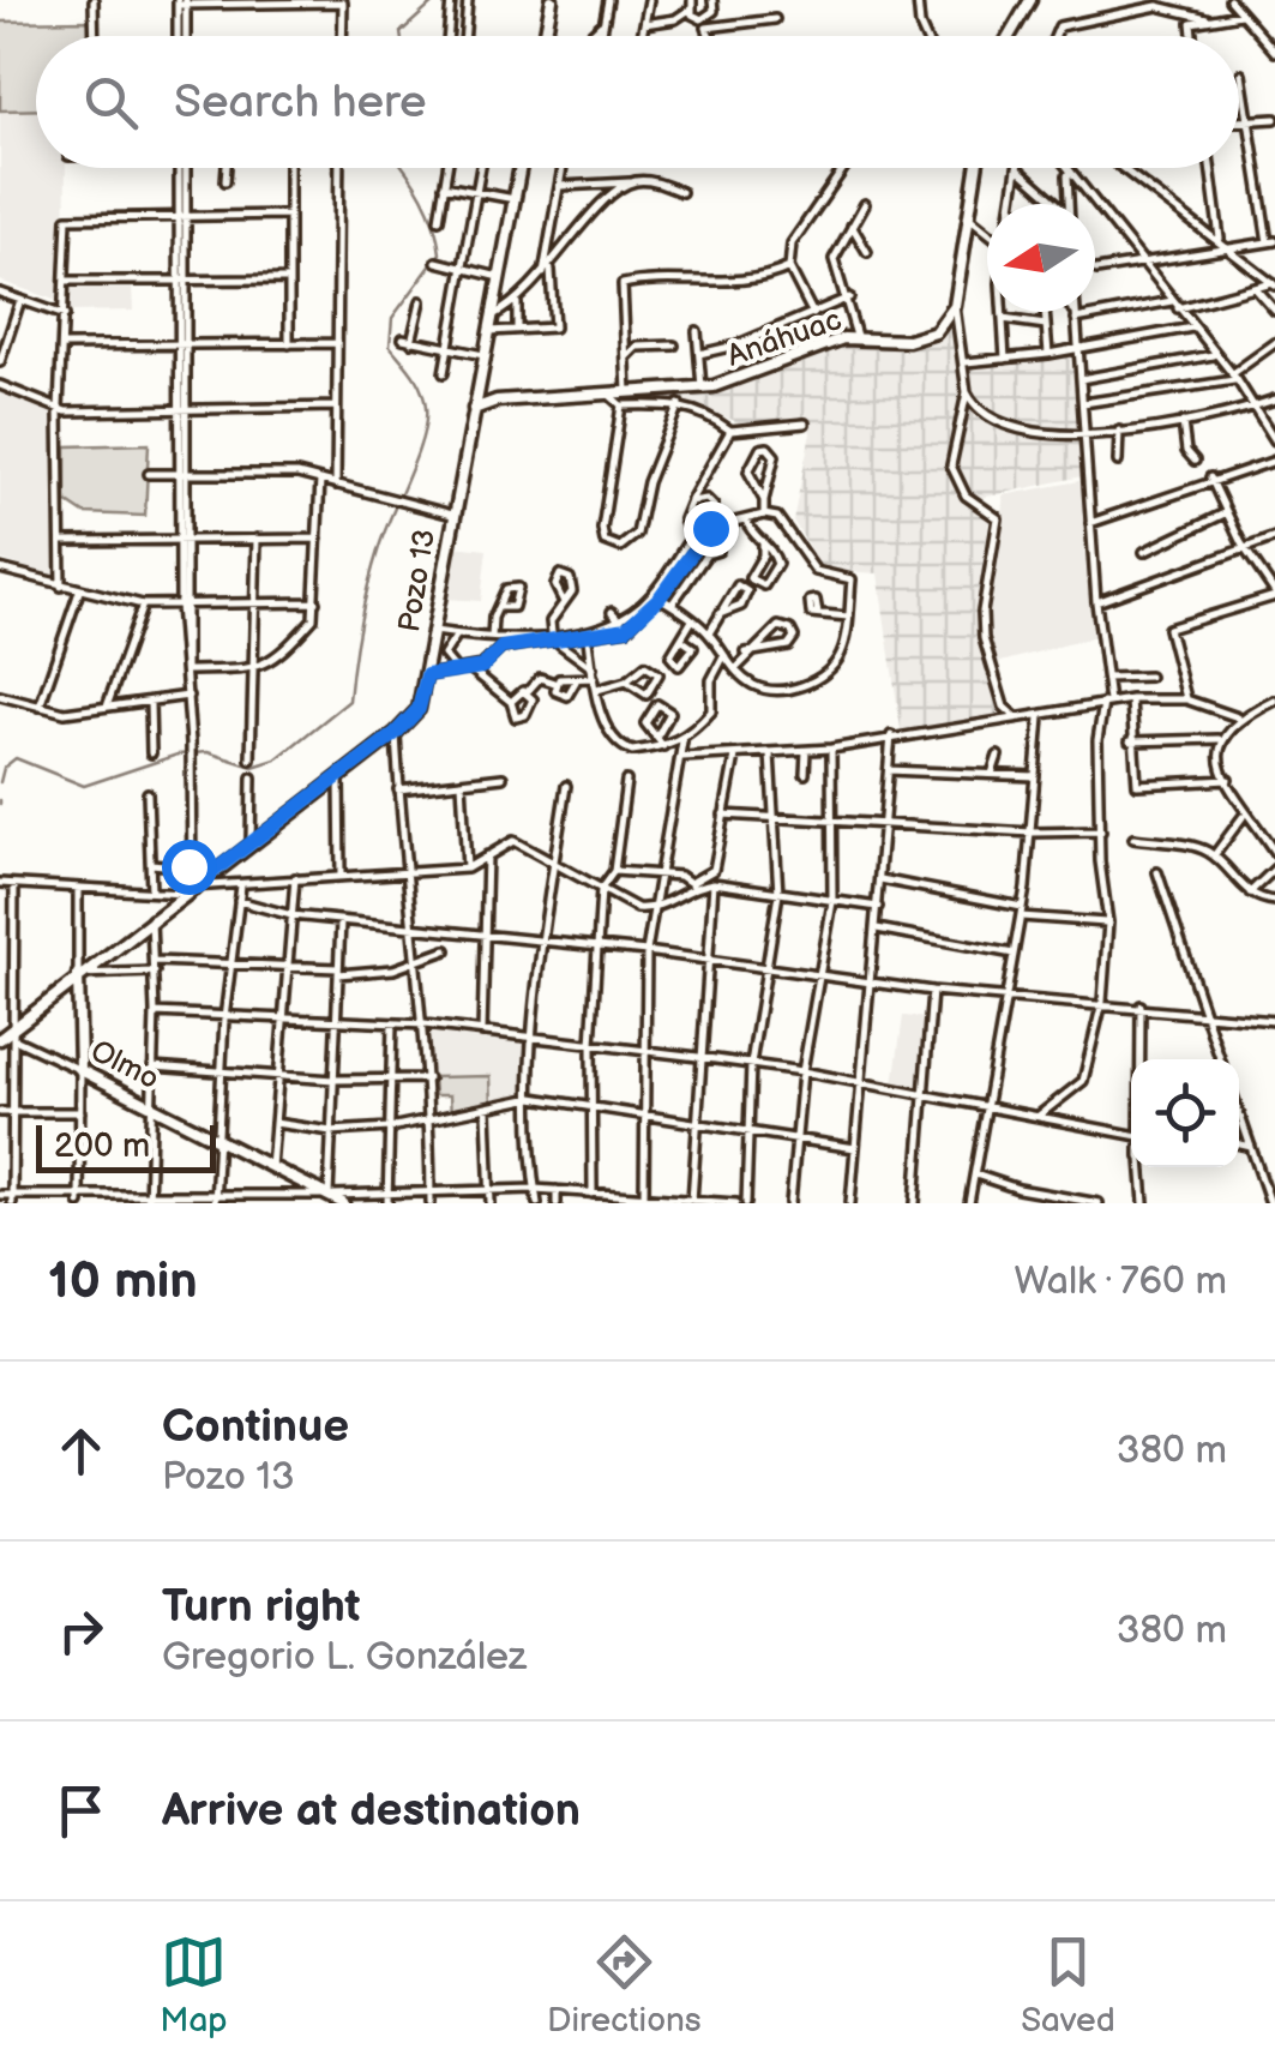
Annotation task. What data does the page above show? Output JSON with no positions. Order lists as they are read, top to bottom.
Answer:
{
  "streets": {
    "main road": ["Anáhuac", "Pozo 13", "Olmo"]
  },
  "crossings": [
    ["Anáhuac", "Pozo 13"],
    ["Pozo 13", "Olmo"]
  ],
  "scale_bar": "200 m",
  "north": "left",
  "page": {
    "search": "Search here",
    "scale": "200 m",
    "heading": ["10 min", "Walk · 760 m"],
    "list": [
      ["Continue", "Pozo 13", "380 m"],
      ["Turn right", "Gregorio L. González", "380 m"],
      "Arrive at destination"
    ],
    "nav": ["Map", "Directions", "Saved"]
  }
}
